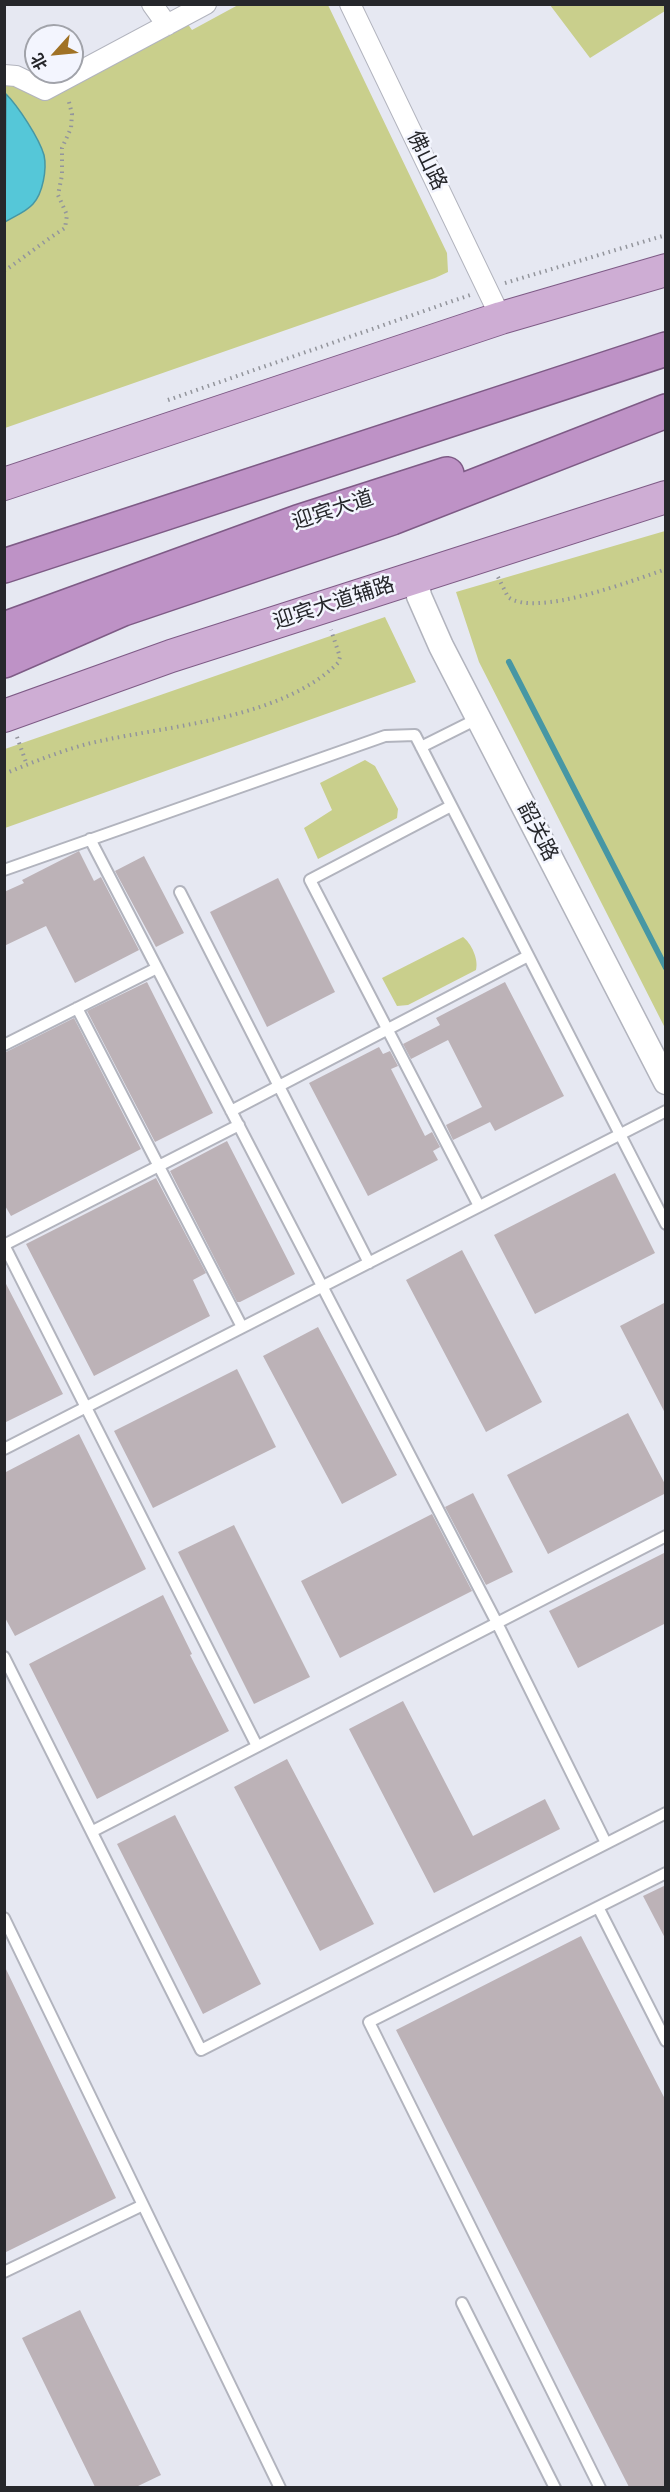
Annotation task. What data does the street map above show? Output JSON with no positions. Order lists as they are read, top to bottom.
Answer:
{
  "streets": {
    "highway": ["迎宾大道"],
    "main road": ["迎宾大道辅路"],
    "street": ["佛山路", "韶关路"]
  },
  "crossings": [
    ["迎宾大道辅路", "韶关路"]
  ],
  "north": "bottom left"
}
